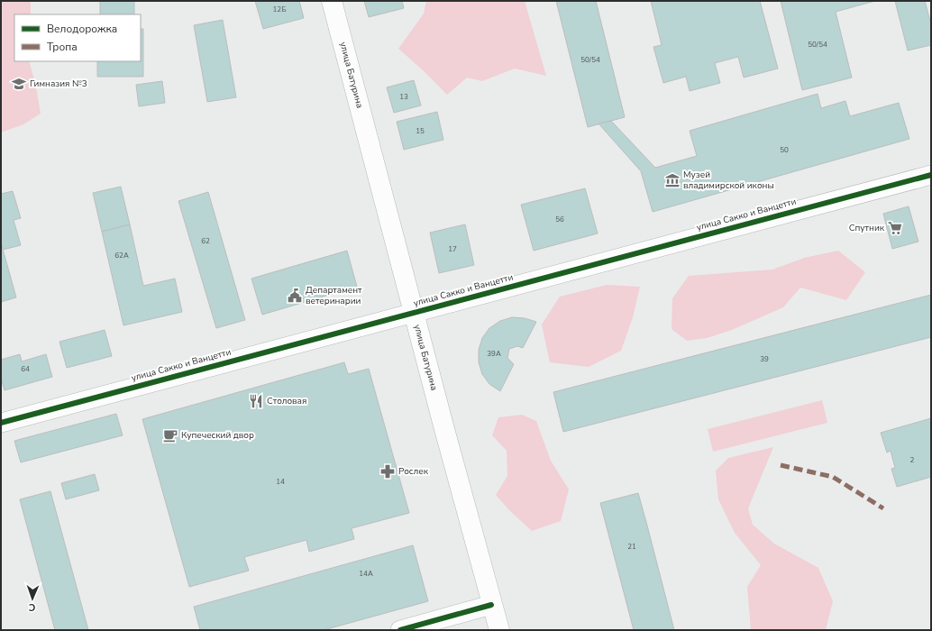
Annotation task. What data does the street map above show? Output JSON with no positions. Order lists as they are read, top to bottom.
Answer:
{
  "streets": {
    "main road": ["улица Батурина"],
    "street": ["улица Сакко и Ванцетти"]
  },
  "crossings": [
    ["улица Батурина", "улица Сакко и Ванцетти"]
  ],
  "places": {
    "school or university": ["Гимназия №3"],
    "museum": ["Музей владимирской иконы"],
    "supermarket": ["Спутник"],
    "public building": ["Департамент ветеринарии"],
    "restaurant": ["Столовая"],
    "cafe": ["Купеческий двор"],
    "pharmacy": ["Рослек"]
  },
  "house_numbers": [
    "12Б",
    "50/54",
    "50/54",
    "13",
    "15",
    "50",
    "56",
    "62",
    "17",
    "62А",
    "39А",
    "39",
    "64",
    "2",
    "14",
    "21",
    "14А"
  ],
  "legend": ["Велодорожка", "Тропа"],
  "north": "bottom"
}
